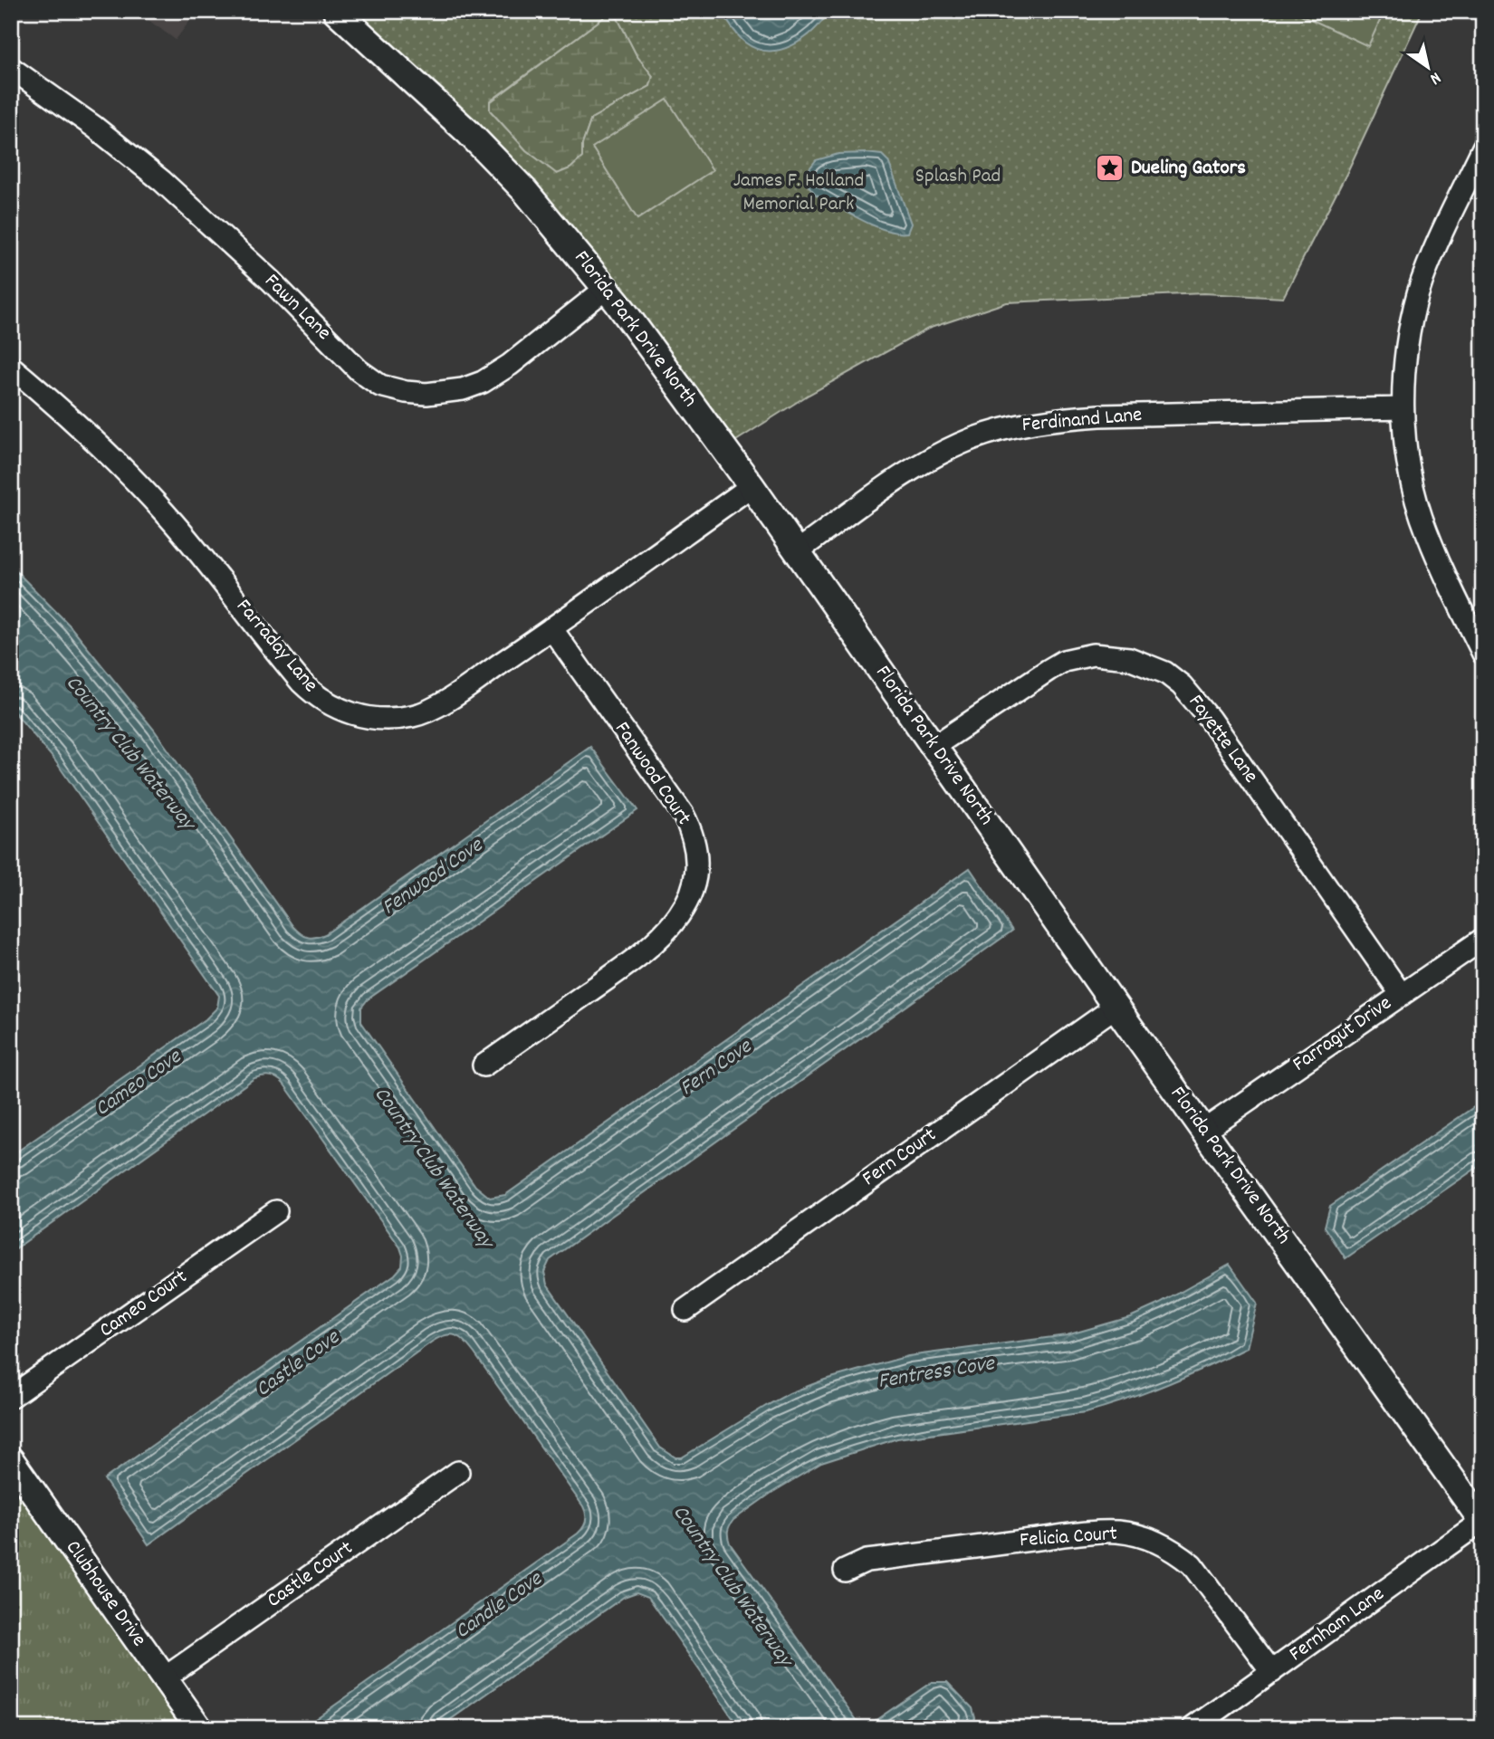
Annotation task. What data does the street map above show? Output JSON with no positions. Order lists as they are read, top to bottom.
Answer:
{
  "streets": {
    "street": [
      "Fawn Lane",
      "Florida Park Drive North",
      "Ferdinand Lane",
      "Farraday Lane",
      "Fayette Lane",
      "Fanwood Court",
      "Farragut Drive",
      "Fern Court",
      "Cameo Court",
      "Felicia Court",
      "Castle Court",
      "Clubhouse Drive",
      "Fernham Lane"
    ]
  },
  "crossings": [
    ["Fawn Lane", "Florida Park Drive North"],
    ["Florida Park Drive North", "Ferdinand Lane"],
    ["Florida Park Drive North", "Farraday Lane"],
    ["Florida Park Drive North", "Fayette Lane"],
    ["Florida Park Drive North", "Farragut Drive"],
    ["Florida Park Drive North", "Fern Court"],
    ["Florida Park Drive North", "Fernham Lane"],
    ["Farraday Lane", "Fanwood Court"],
    ["Fayette Lane", "Farragut Drive"],
    ["Felicia Court", "Fernham Lane"],
    ["Castle Court", "Clubhouse Drive"]
  ],
  "water": [
    "Country Club Waterway",
    "Fenwood Cove",
    "Fern Cove",
    "Cameo Cove",
    "Castle Cove",
    "Fentress Cove",
    "Candle Cove"
  ],
  "parks": ["Splash Pad", "James F. Holland Memorial Park"],
  "places": {
    "place": ["Dueling Gators"]
  },
  "north": "bottom right"
}
